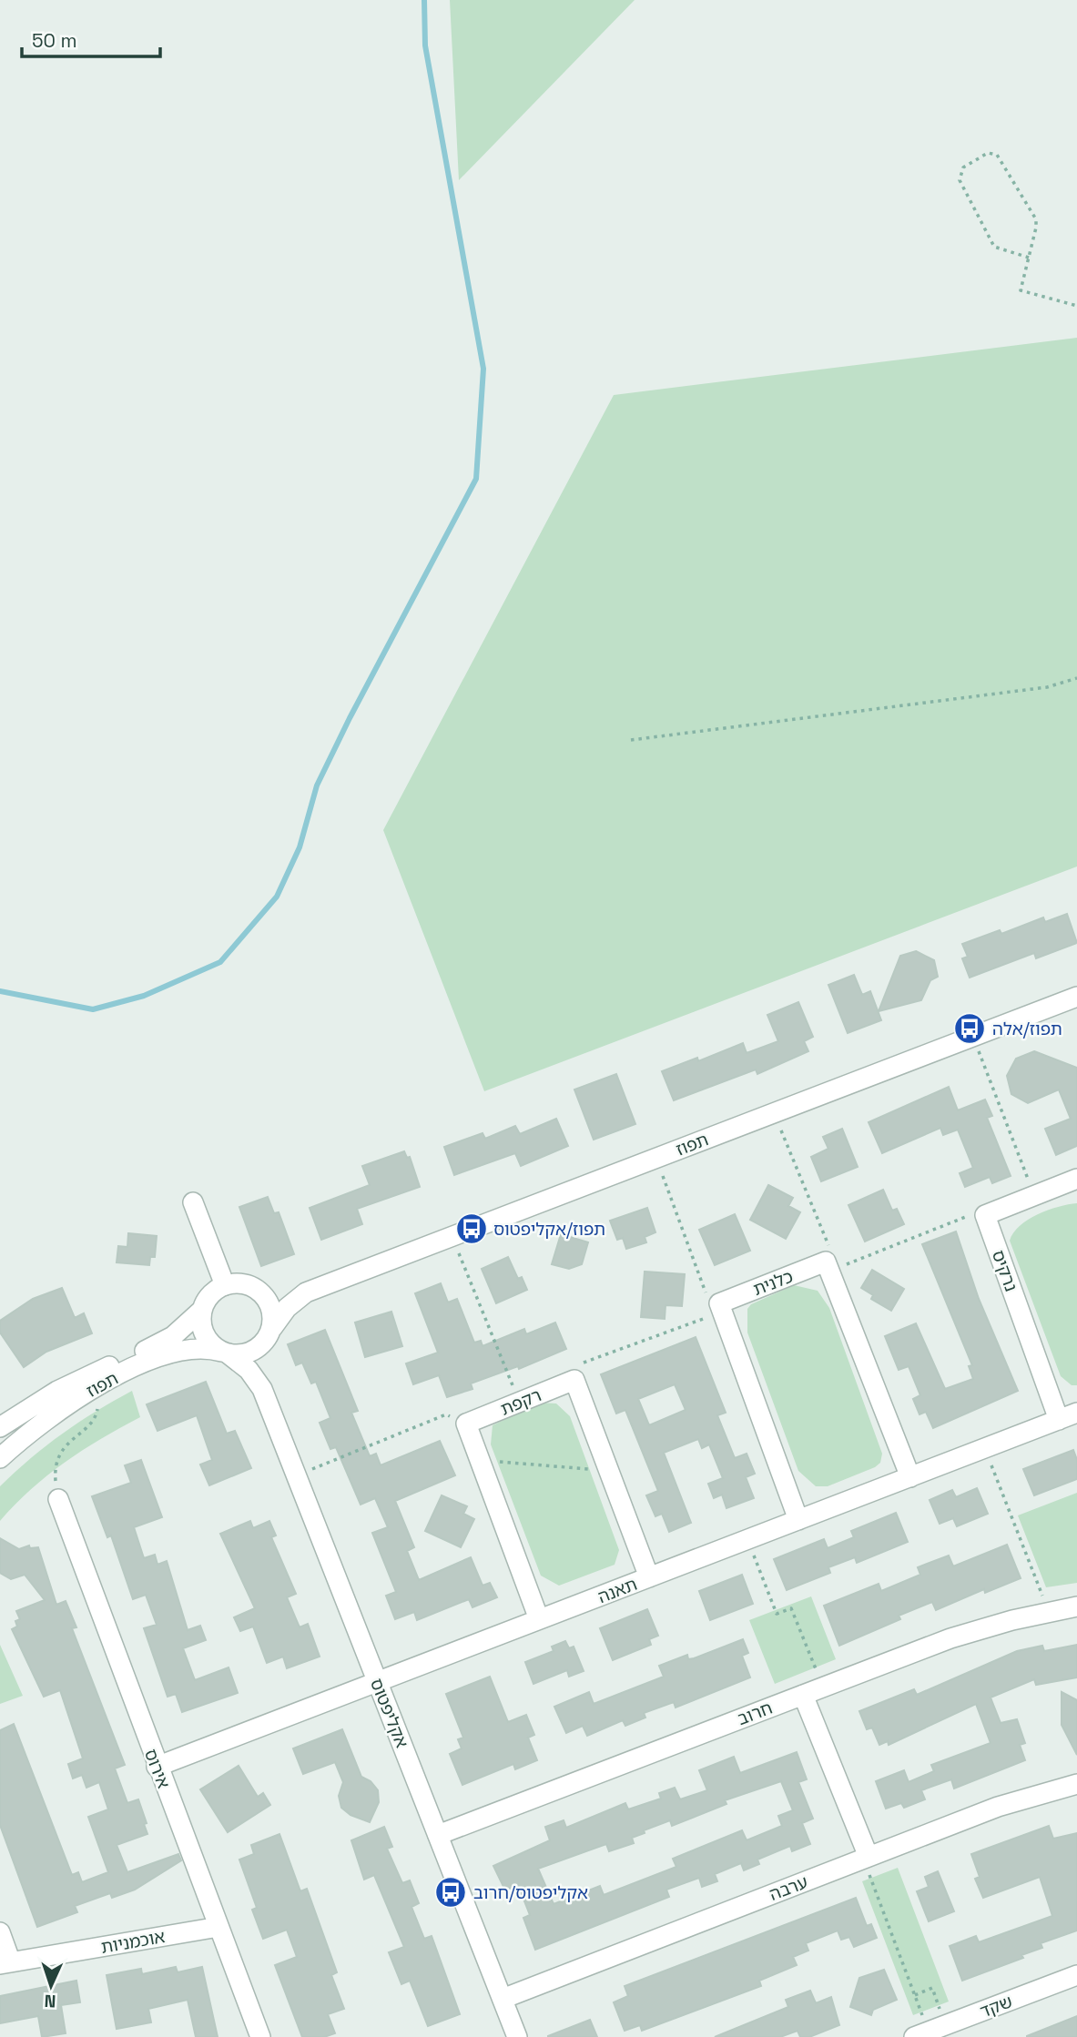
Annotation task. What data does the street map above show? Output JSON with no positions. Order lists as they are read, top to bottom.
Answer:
{
  "streets": {
    "street": [
      "תפוז",
      "נרקיס",
      "כלנית",
      "רקפת",
      "תאנה",
      "אקליפטוס",
      "חרוב",
      "אירוס",
      "ערבה",
      "אוכמניות",
      "שקד"
    ]
  },
  "crossings": [
    ["תפוז", "אקליפטוס"],
    ["נרקיס", "תאנה"],
    ["תאנה", "אקליפטוס"],
    ["תאנה", "אירוס"],
    ["אקליפטוס", "חרוב"],
    ["אקליפטוס", "ערבה"],
    ["אירוס", "אוכמניות"]
  ],
  "places": {
    "bus stop": ["תפוז/אלה", "תפוז/אקליפטוס", "אקליפטוס/חרוב"]
  },
  "scale_bar": "50 m",
  "north": "bottom"
}
